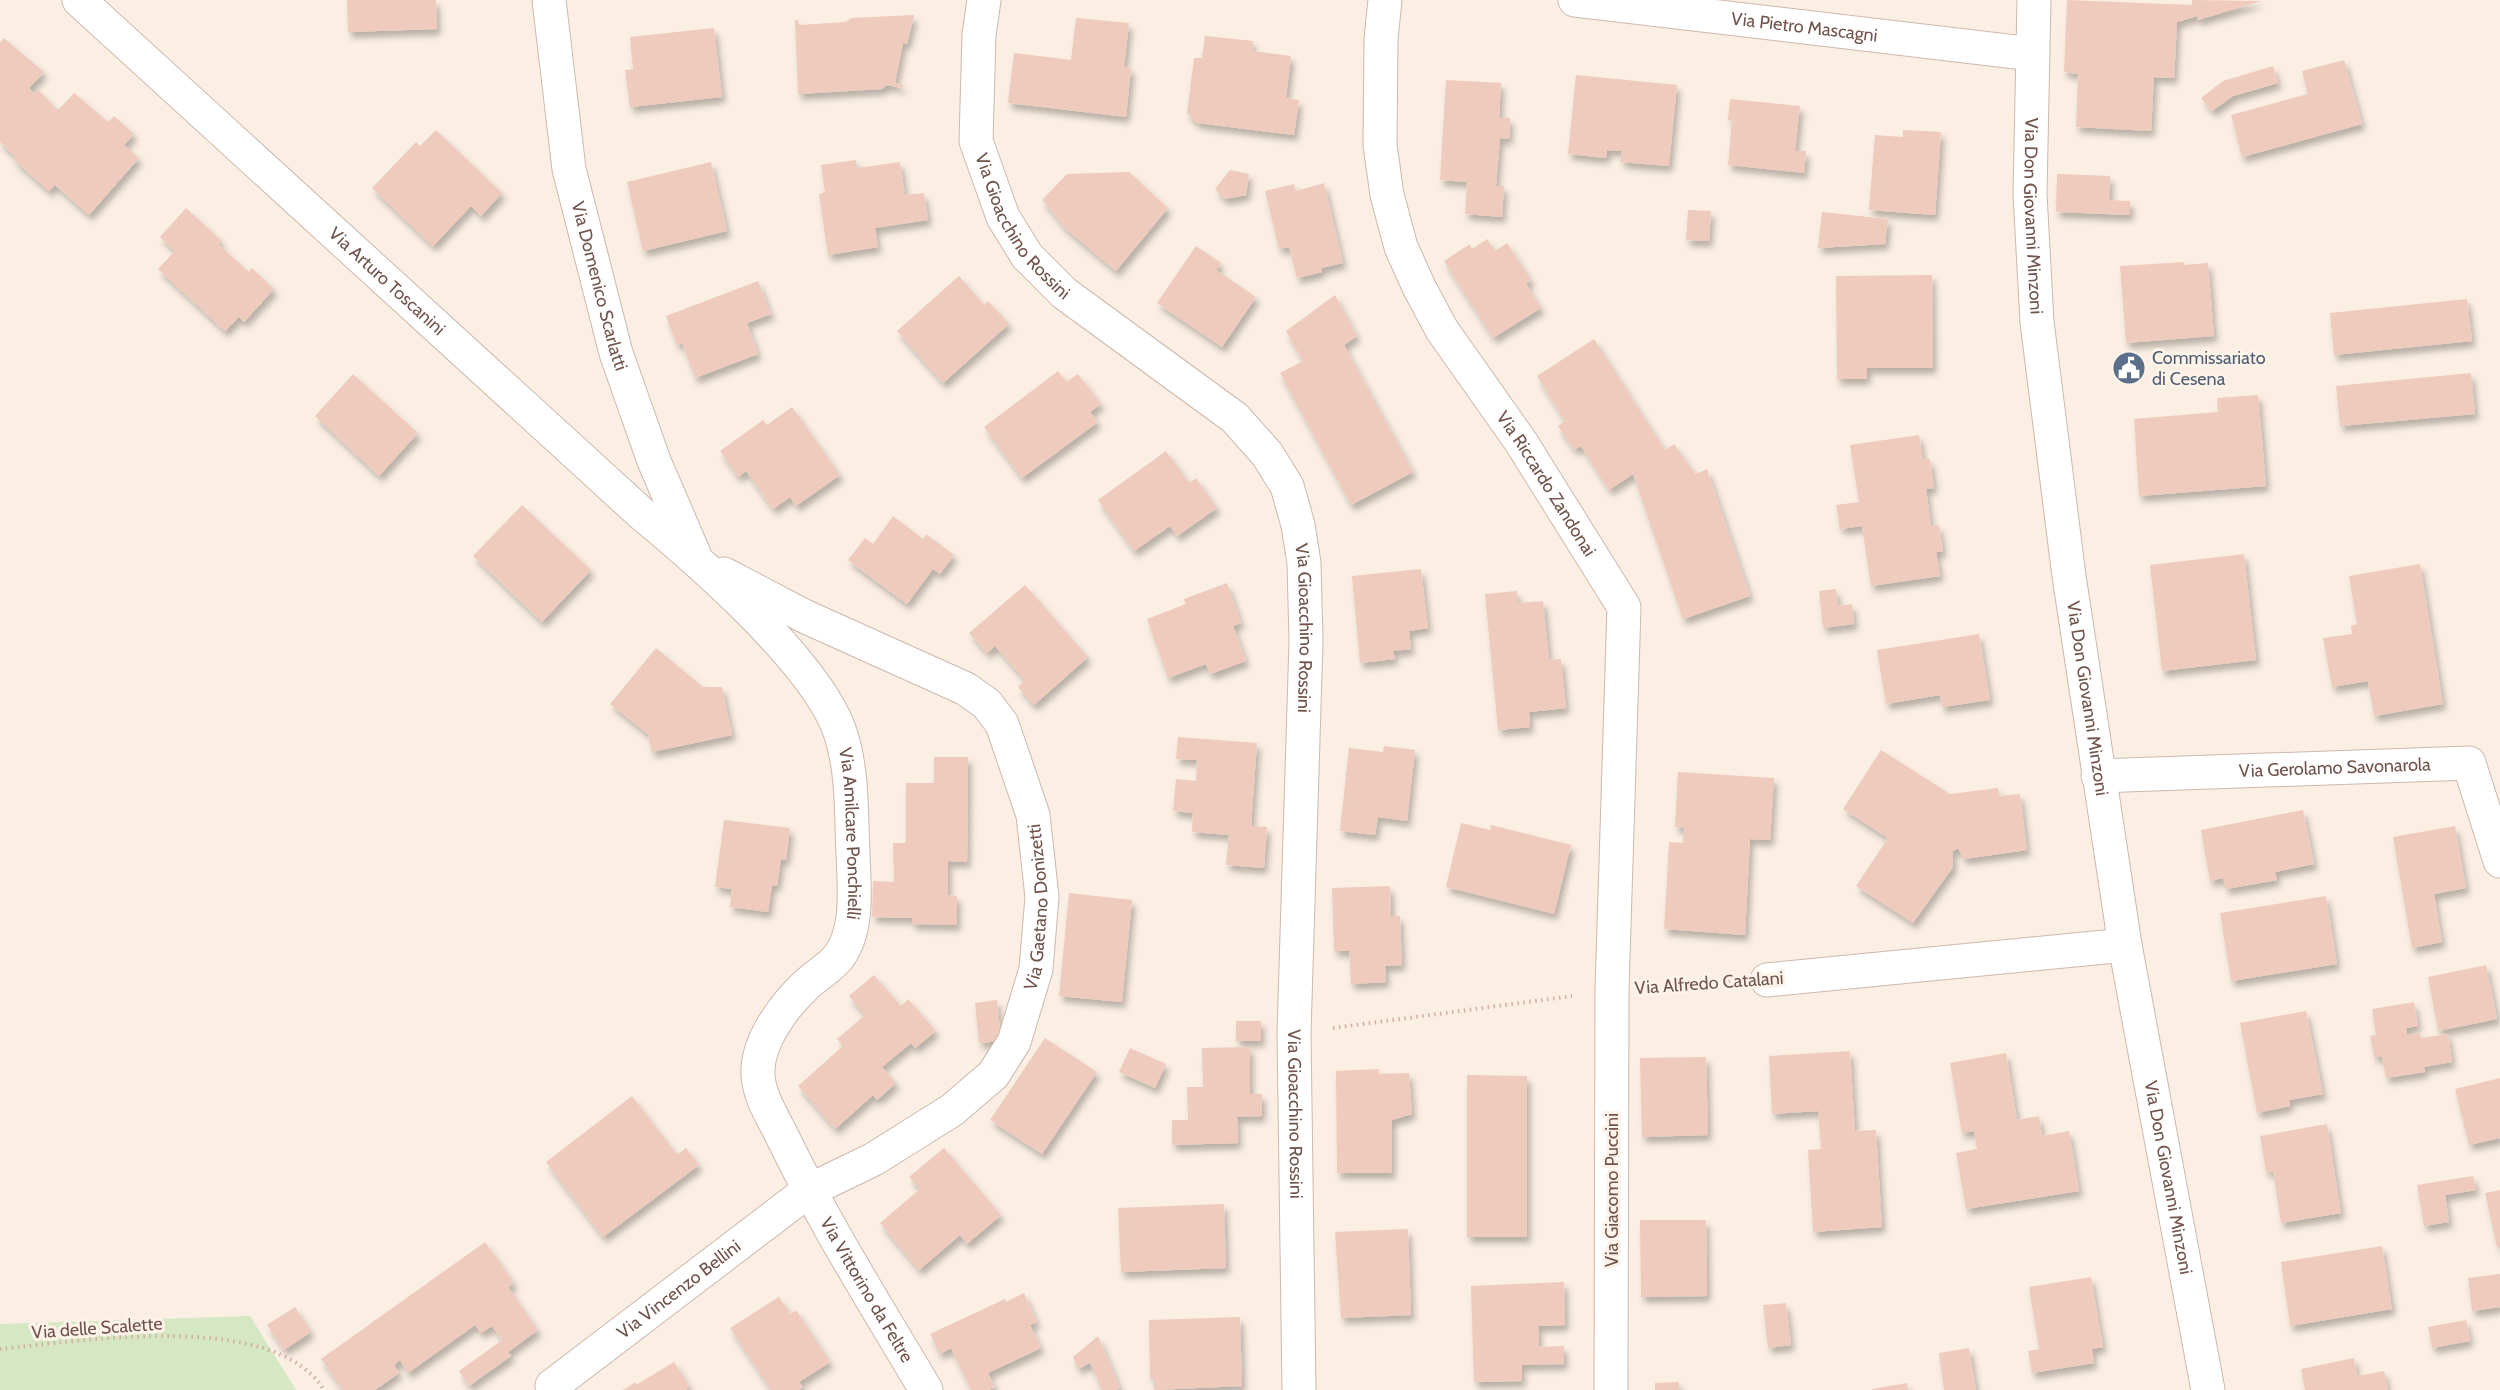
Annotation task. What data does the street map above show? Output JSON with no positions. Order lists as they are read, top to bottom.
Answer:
{
  "streets": {
    "street": [
      "Via Pietro Mascagni",
      "Via Don Giovanni Minzoni",
      "Via Gioacchino Rossini",
      "Via Arturo Toscanini",
      "Via Domenico Scarlatti",
      "Via Riccardo Zandonai",
      "Via Gerolamo Savonarola",
      "Via Amilcare Ponchielli",
      "Via Gaetano Donizetti",
      "Via Alfredo Catalani",
      "Via Giacomo Puccini",
      "Via Vincenzo Bellini",
      "Via Vittorino da Feltre"
    ],
    "path": ["Via delle Scalette"]
  },
  "crossings": [
    ["Via Pietro Mascagni", "Via Don Giovanni Minzoni"],
    ["Via Don Giovanni Minzoni", "Via Gerolamo Savonarola"],
    ["Via Don Giovanni Minzoni", "Via Alfredo Catalani"],
    ["Via Gioacchino Rossini", "Via Alfredo Catalani"],
    ["Via Arturo Toscanini", "Via Domenico Scarlatti"],
    ["Via Arturo Toscanini", "Via Amilcare Ponchielli"],
    ["Via Arturo Toscanini", "Via Gaetano Donizetti"],
    ["Via Domenico Scarlatti", "Via Amilcare Ponchielli"],
    ["Via Domenico Scarlatti", "Via Gaetano Donizetti"],
    ["Via Riccardo Zandonai", "Via Alfredo Catalani"],
    ["Via Riccardo Zandonai", "Via Giacomo Puccini"],
    ["Via Amilcare Ponchielli", "Via Gaetano Donizetti"],
    ["Via Amilcare Ponchielli", "Via Vincenzo Bellini"],
    ["Via Amilcare Ponchielli", "Via Vittorino da Feltre"],
    ["Via Gaetano Donizetti", "Via Vincenzo Bellini"],
    ["Via Gaetano Donizetti", "Via Vittorino da Feltre"],
    ["Via Alfredo Catalani", "Via Giacomo Puccini"],
    ["Via Vincenzo Bellini", "Via Vittorino da Feltre"]
  ],
  "places": {
    "public building": ["Commissariato di Cesena"]
  }
}
